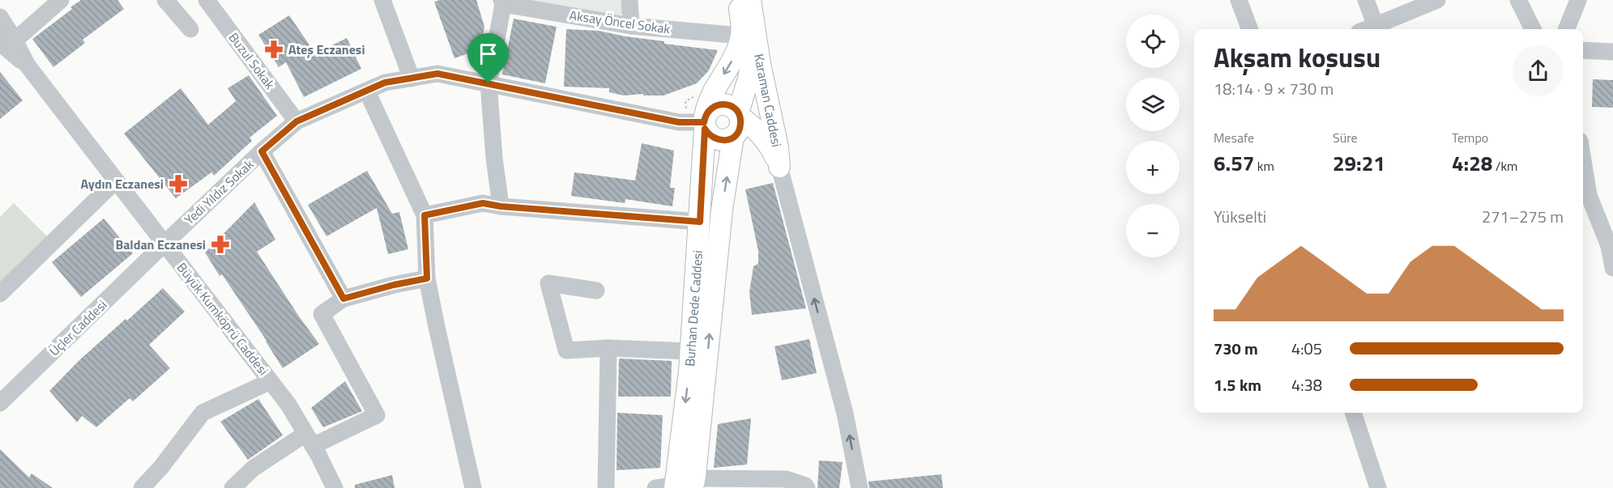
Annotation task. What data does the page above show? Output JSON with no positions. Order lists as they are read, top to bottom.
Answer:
{
  "streets": {
    "main road": ["Karaman Caddesi", "Burhan Dede Caddesi"],
    "street": [
      "Aksay Öncel Sokak",
      "Buzul Sokak",
      "Yedi Yıldız Sokak",
      "Büyük Kumköprü Caddesi",
      "Üçler Caddesi"
    ]
  },
  "crossings": [
    ["Aksay Öncel Sokak", "Karaman Caddesi"],
    ["Buzul Sokak", "Yedi Yıldız Sokak"],
    ["Karaman Caddesi", "Yedi Yıldız Sokak"],
    ["Karaman Caddesi", "Burhan Dede Caddesi"],
    ["Yedi Yıldız Sokak", "Burhan Dede Caddesi"],
    ["Yedi Yıldız Sokak", "Büyük Kumköprü Caddesi"],
    ["Yedi Yıldız Sokak", "Üçler Caddesi"],
    ["Büyük Kumköprü Caddesi", "Üçler Caddesi"]
  ],
  "places": {
    "pharmacy": ["Ateş Eczanesi", "Aydın Eczanesi", "Baldan Eczanesi"]
  },
  "page": {
    "map_buttons": ["+", "−"],
    "heading": ["Akşam koşusu", "18:14 · 9 × 730 m"],
    "stats": [
      ["Mesafe", "6.57 km"],
      ["Süre", "29:21"],
      ["Tempo", "4:28 /km"]
    ],
    "chart": ["Yükselti", "271–275 m"],
    "list": [
      {
        "name": "730 m",
        "note": "4:05"
      },
      {
        "name": "1.5 km",
        "note": "4:38"
      }
    ]
  }
}
